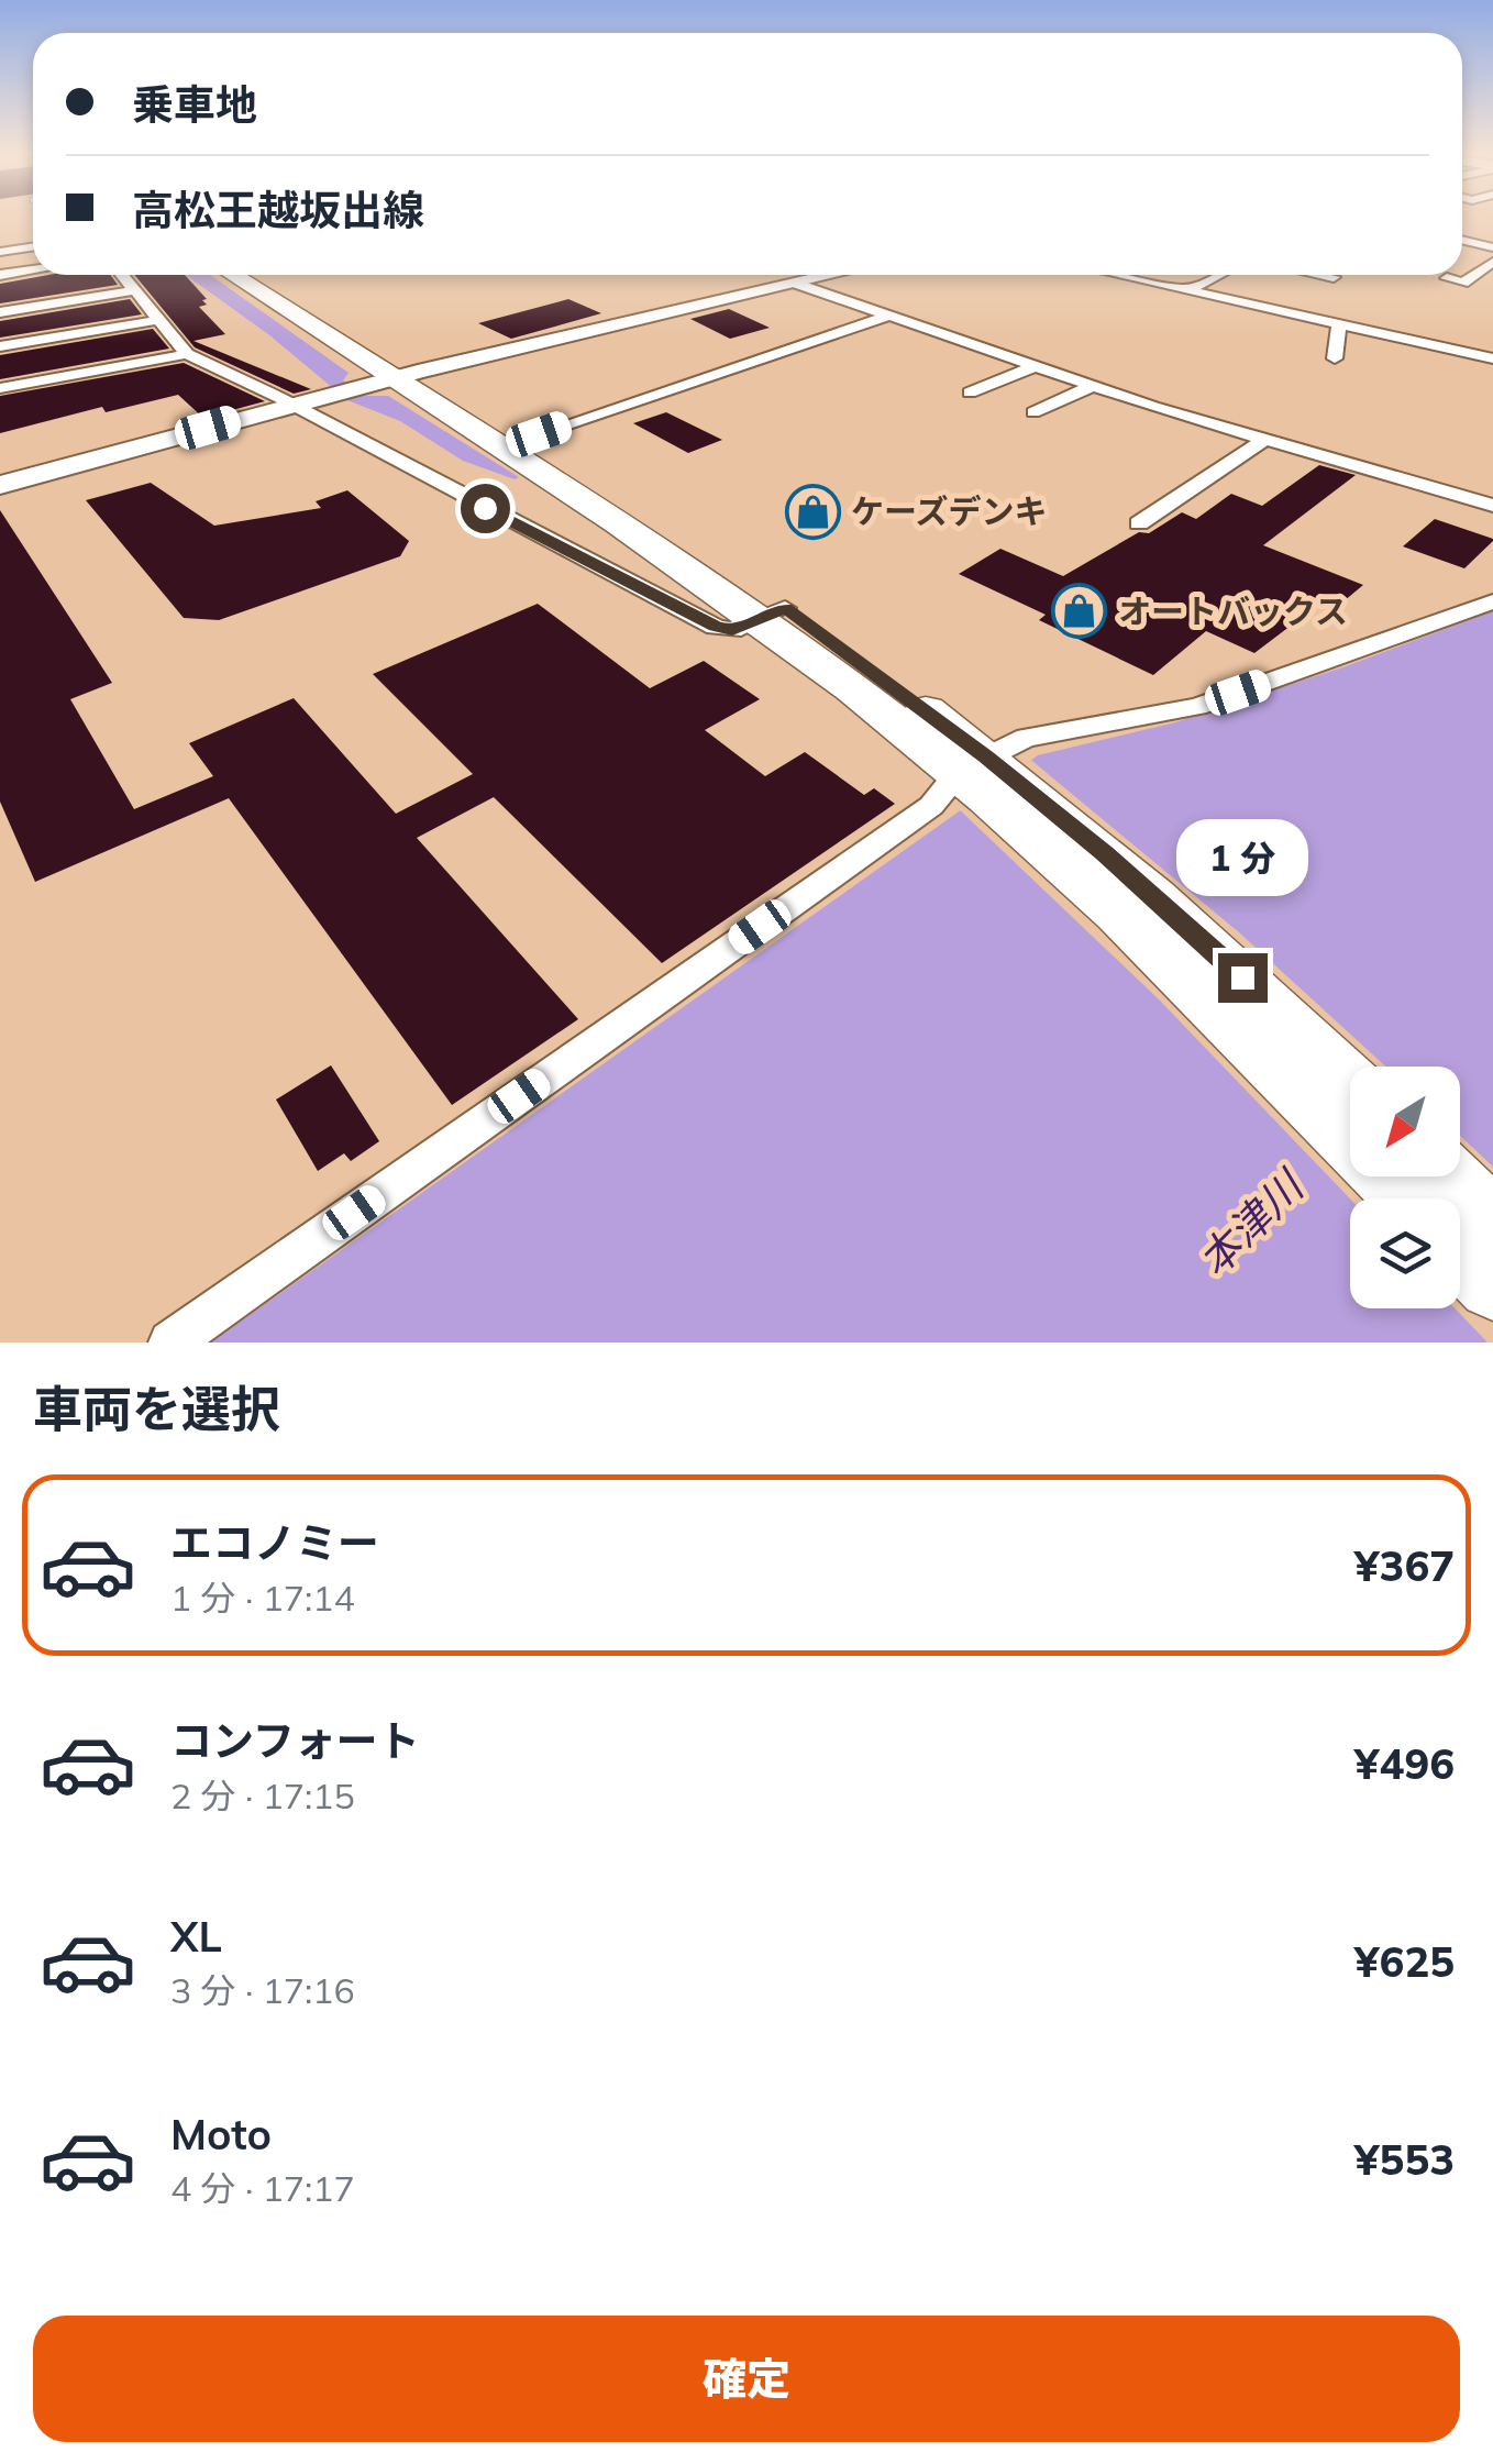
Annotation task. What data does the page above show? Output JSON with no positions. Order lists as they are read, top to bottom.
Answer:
{
  "water": ["本津川"],
  "places": {
    "shop": ["ケーズデンキ", "オートバックス"]
  },
  "north": "bottom left",
  "page": {
    "banner": ["乗車地", "高松王越坂出線"],
    "bubble": "1 分",
    "heading": "車両を選択",
    "list": [
      {
        "name": "エコノミー",
        "note": "1 分 · 17:14",
        "value": "¥367"
      },
      {
        "name": "コンフォート",
        "note": "2 分 · 17:15",
        "value": "¥496"
      },
      {
        "name": "XL",
        "note": "3 分 · 17:16",
        "value": "¥625"
      },
      {
        "name": "Moto",
        "note": "4 分 · 17:17",
        "value": "¥553"
      }
    ],
    "buttons": "確定"
  }
}
